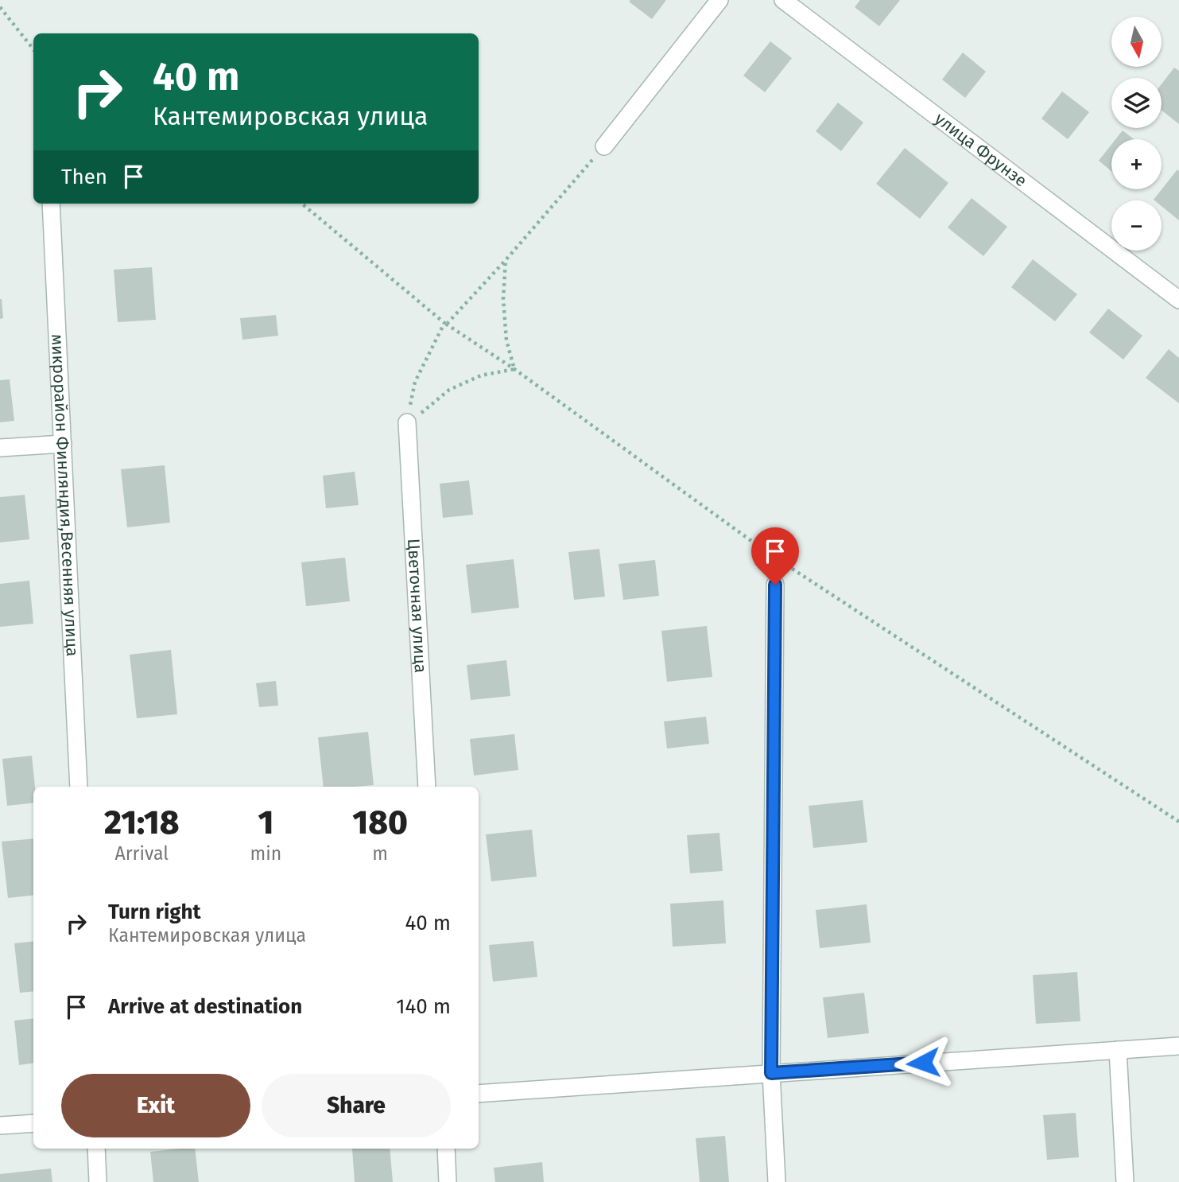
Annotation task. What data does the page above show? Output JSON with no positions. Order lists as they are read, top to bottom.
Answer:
{
  "streets": {
    "street": ["улица Фрунзе", "микрорайон Финляндия,Весенняя улица", "Цветочная улица"]
  },
  "north": "bottom",
  "page": {
    "map_buttons": ["+", "−"],
    "turn": ["40 m", "Кантемировская улица"],
    "then": "Then",
    "eta": [
      "21:18",
      "Arrival",
      "1",
      "min",
      "180",
      "m"
    ],
    "list": [
      {
        "name": "Turn right",
        "note": "Кантемировская улица",
        "value": "40 m"
      },
      {
        "name": "Arrive at destination",
        "value": "140 m"
      }
    ],
    "buttons": ["Exit", "Share"]
  }
}
